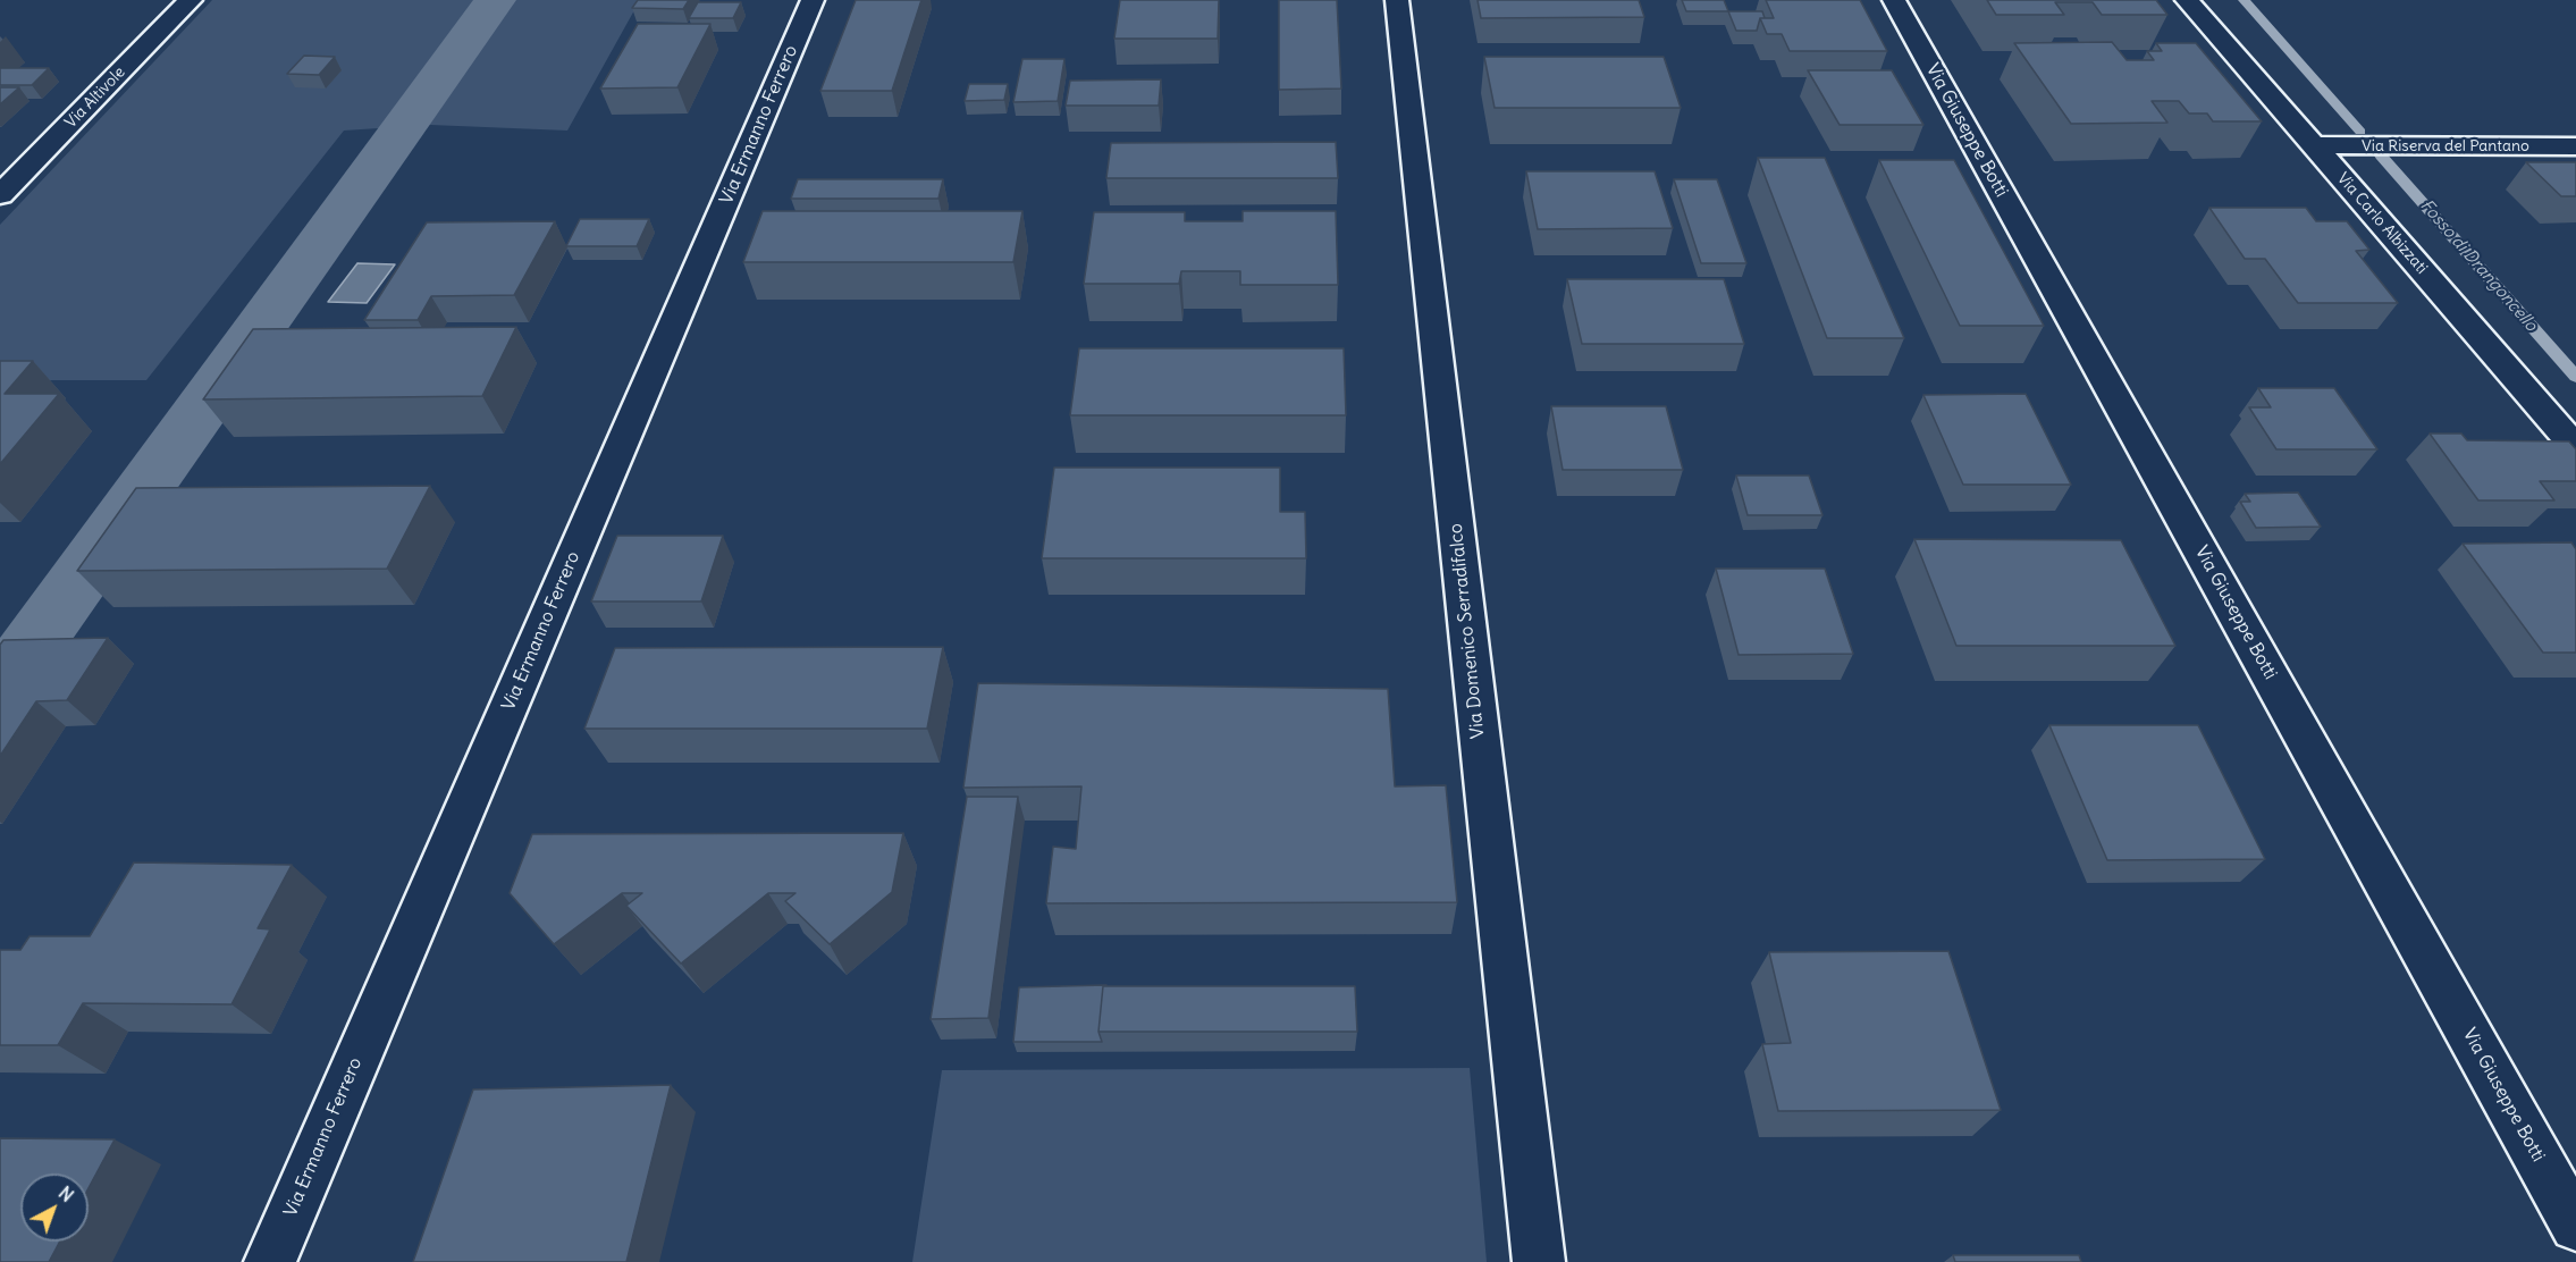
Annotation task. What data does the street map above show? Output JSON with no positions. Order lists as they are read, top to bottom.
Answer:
{
  "streets": {
    "street": [
      "Via Altivole",
      "Via Ermanno Ferrero",
      "Via Giuseppe Botti",
      "Via Riserva del Pantano",
      "Via Carlo Albizzati",
      "Via Domenico Serradifalco"
    ]
  },
  "crossings": [
    ["Via Riserva del Pantano", "Via Carlo Albizzati"]
  ],
  "water": ["Fosso di Drangoncello"],
  "north": "top right"
}
